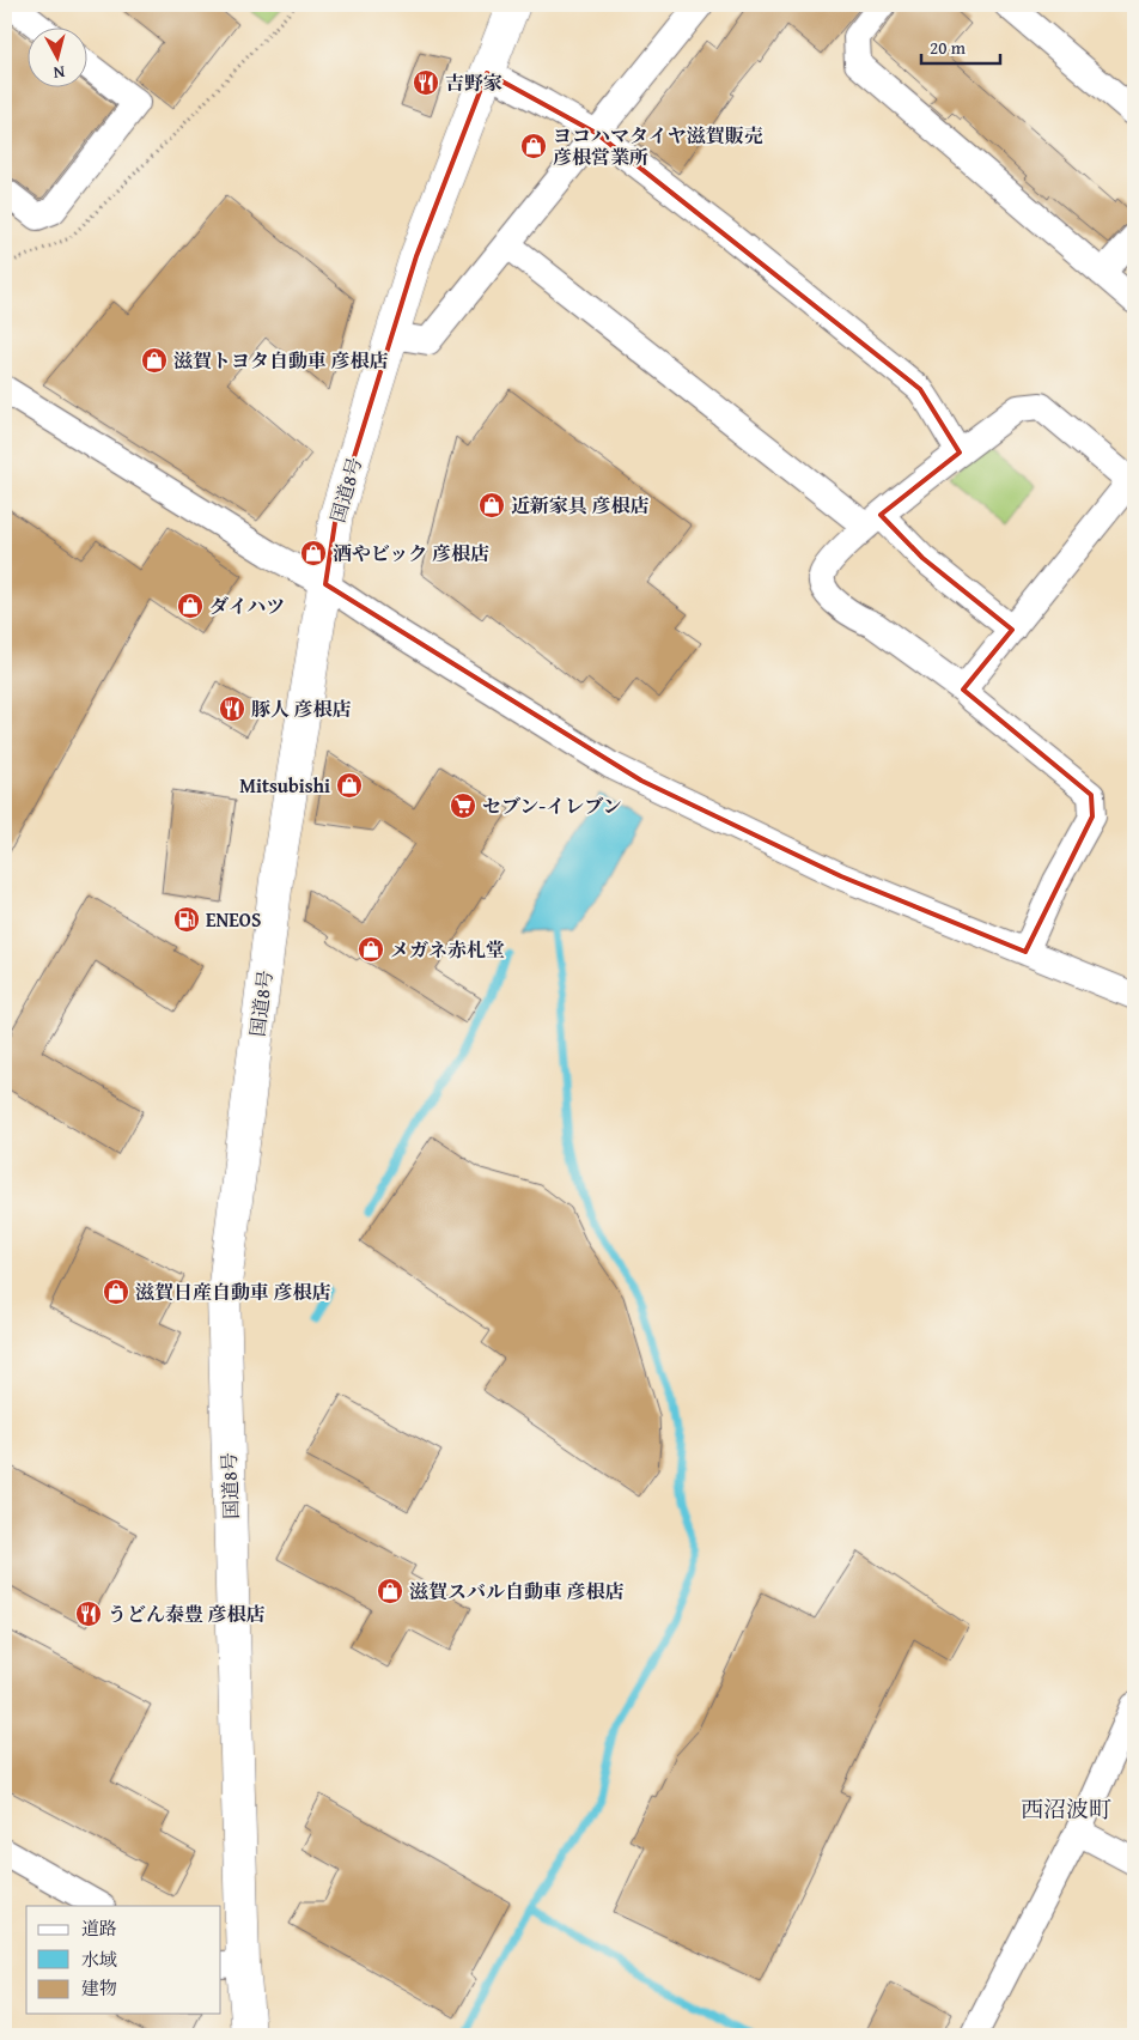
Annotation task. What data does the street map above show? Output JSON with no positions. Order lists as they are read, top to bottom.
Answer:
{
  "streets": {
    "highway": ["国道8号"]
  },
  "districts": ["西沼波町"],
  "places": {
    "restaurant": ["吉野家", "豚人 彦根店", "うどん泰豊 彦根店"],
    "shop": [
      "ヨコハマタイヤ滋賀販売 彦根営業所",
      "滋賀トヨタ自動車 彦根店",
      "近新家具 彦根店",
      "酒やビック 彦根店",
      "ダイハツ",
      "Mitsubishi",
      "メガネ赤札堂",
      "滋賀日産自動車 彦根店",
      "滋賀スバル自動車 彦根店"
    ],
    "supermarket": ["セブン-イレブン"],
    "fuel station": ["ENEOS"]
  },
  "legend": ["道路", "水域", "建物"],
  "scale_bar": "20 m",
  "north": "bottom"
}
